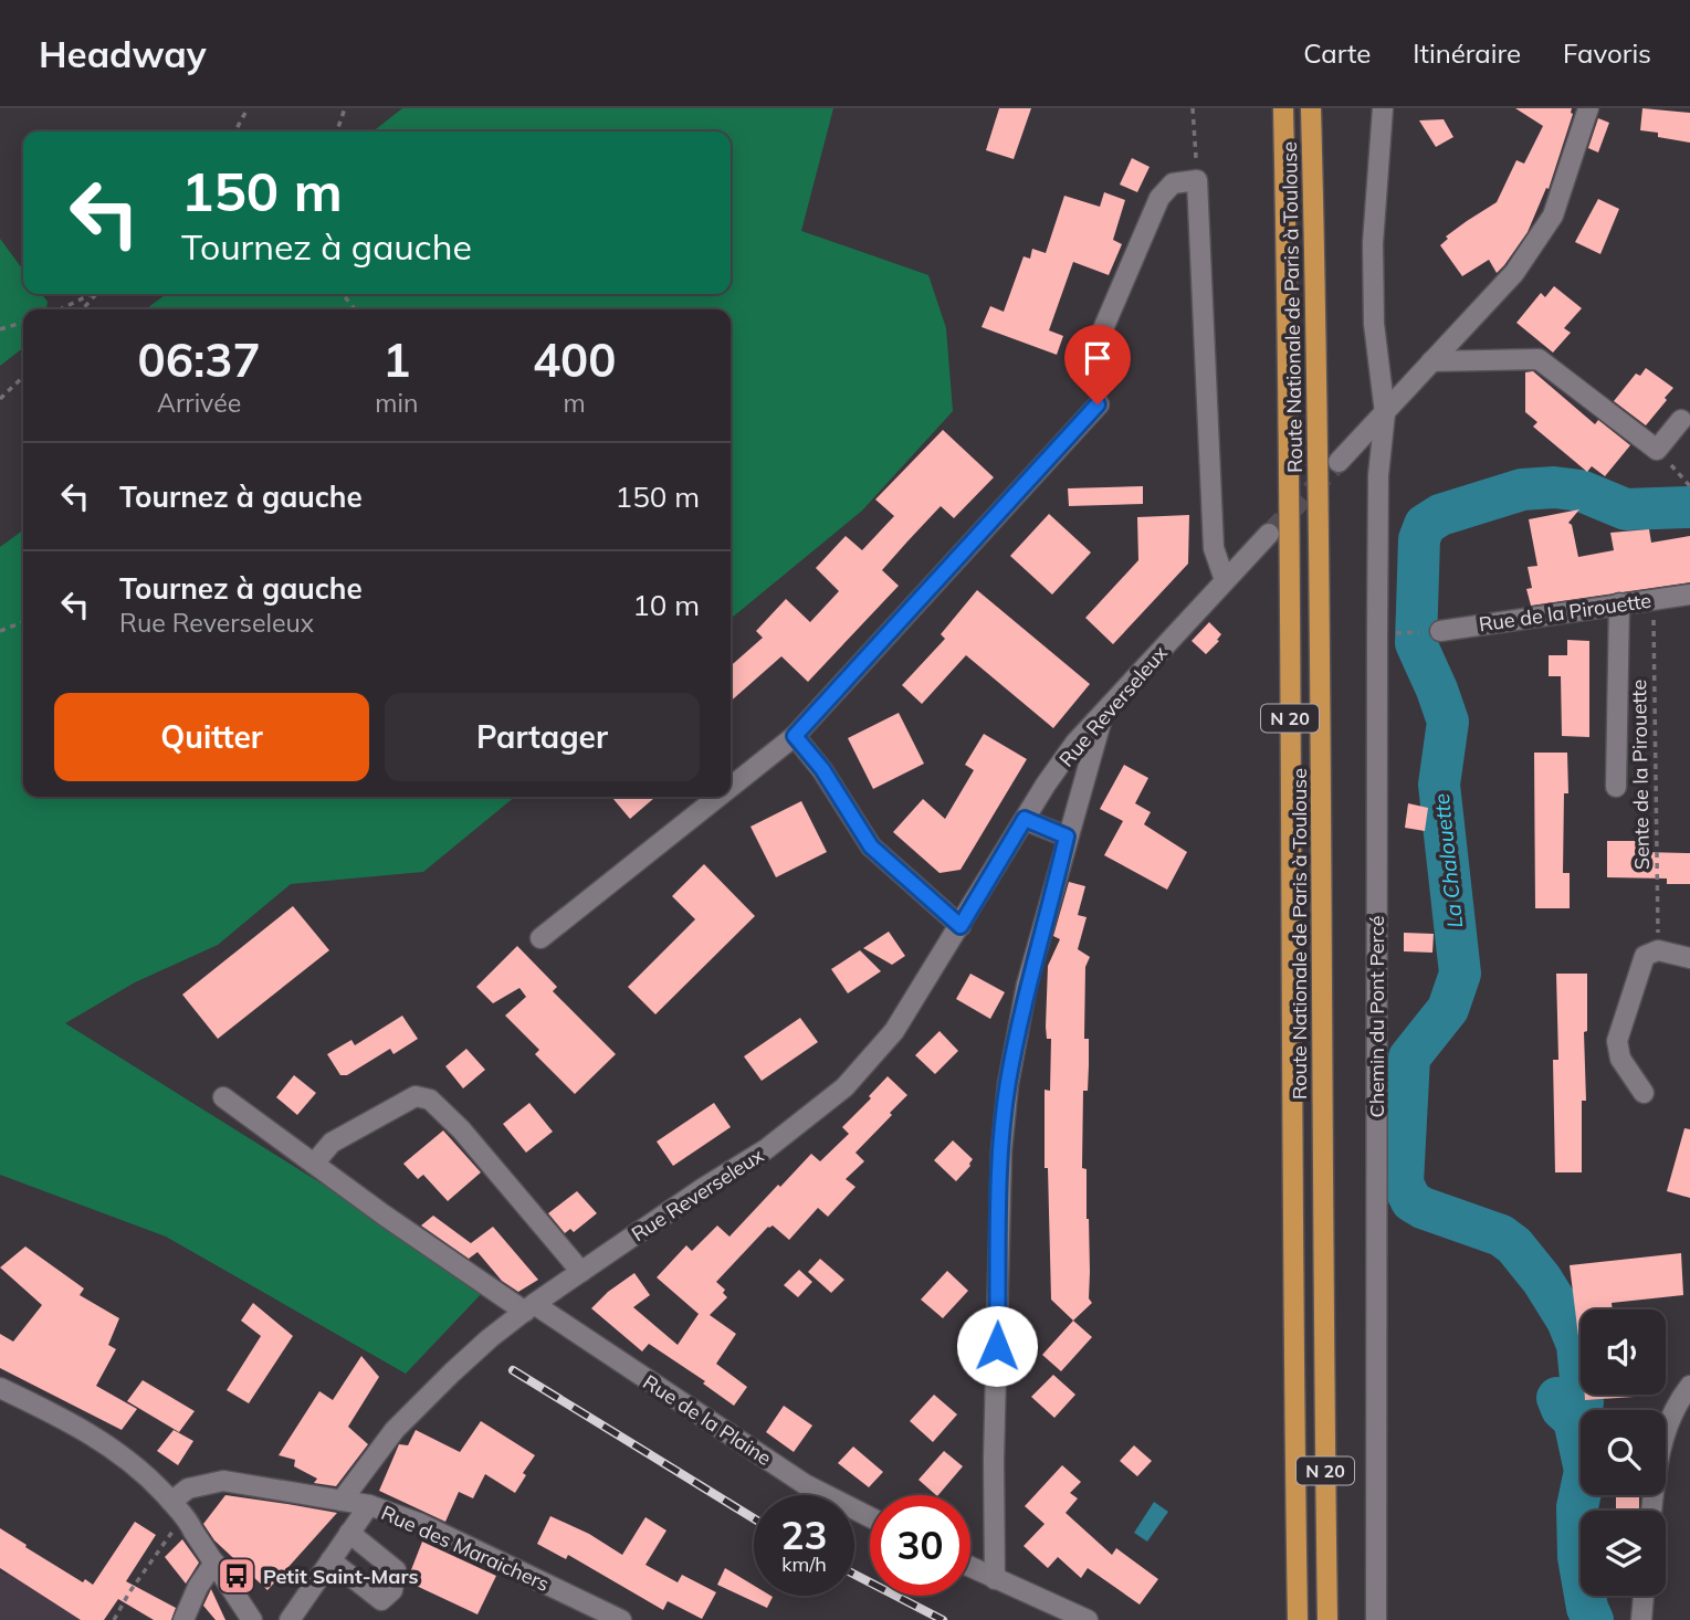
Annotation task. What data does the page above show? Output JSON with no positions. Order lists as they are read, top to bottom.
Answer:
{
  "streets": {
    "main road": ["Route Nationale de Paris à Toulouse", "N 20"],
    "street": [
      "Rue de la Pirouette",
      "Rue Reverseleux",
      "Chemin du Pont Percé",
      "Rue de la Plaine",
      "Rue des Maraichers"
    ],
    "path": ["Sente de la Pirouette"]
  },
  "crossings": [
    ["Rue de la Pirouette", "Sente de la Pirouette"],
    ["Rue Reverseleux", "Rue de la Plaine"],
    ["Rue Reverseleux", "Rue des Maraichers"]
  ],
  "water": ["La Chalouette"],
  "places": {
    "bus stop": ["Petit Saint-Mars"]
  },
  "page": {
    "header": "Headway",
    "nav": ["Carte", "Itinéraire", "Favoris"],
    "turn": ["150 m", "Tournez à gauche"],
    "eta": [
      "06:37",
      "Arrivée",
      "1",
      "min",
      "400",
      "m"
    ],
    "list": [
      {
        "name": "Tournez à gauche",
        "value": "150 m"
      },
      {
        "name": "Tournez à gauche",
        "note": "Rue Reverseleux",
        "value": "10 m"
      }
    ],
    "buttons": ["Quitter", "Partager"],
    "speed": "23 km/h",
    "limit": "30"
  }
}
